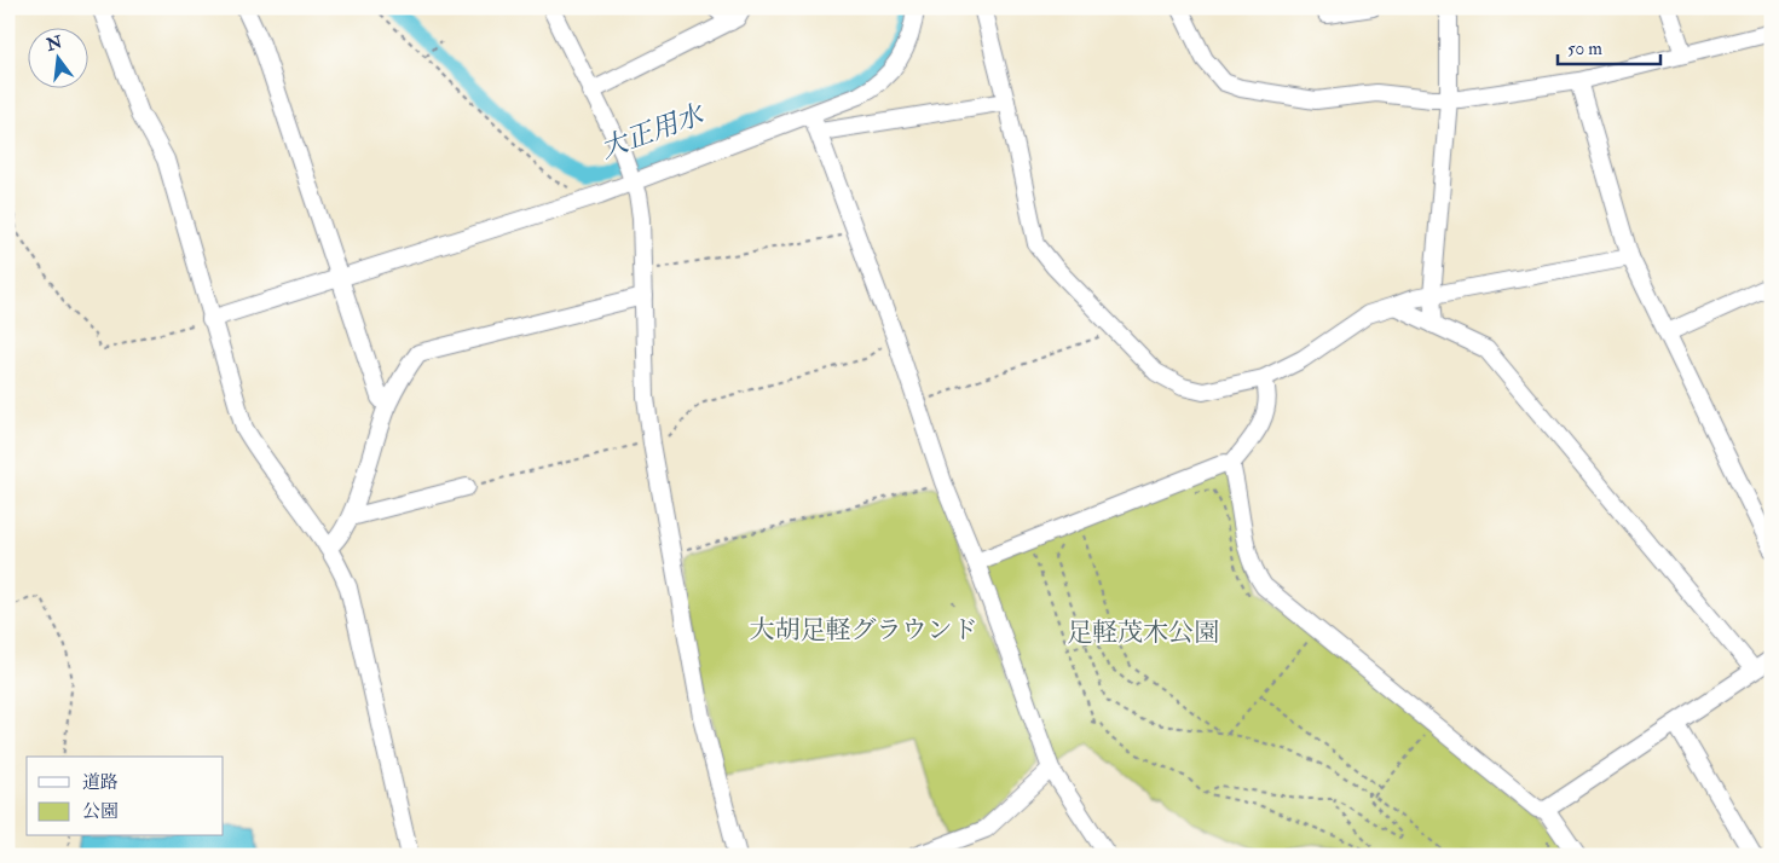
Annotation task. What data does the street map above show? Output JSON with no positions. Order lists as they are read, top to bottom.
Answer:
{
  "water": ["大正用水"],
  "parks": ["大胡足軽グラウンド", "足軽茂木公園"],
  "legend": ["道路", "公園"],
  "scale_bar": "50 m",
  "north": "top"
}
